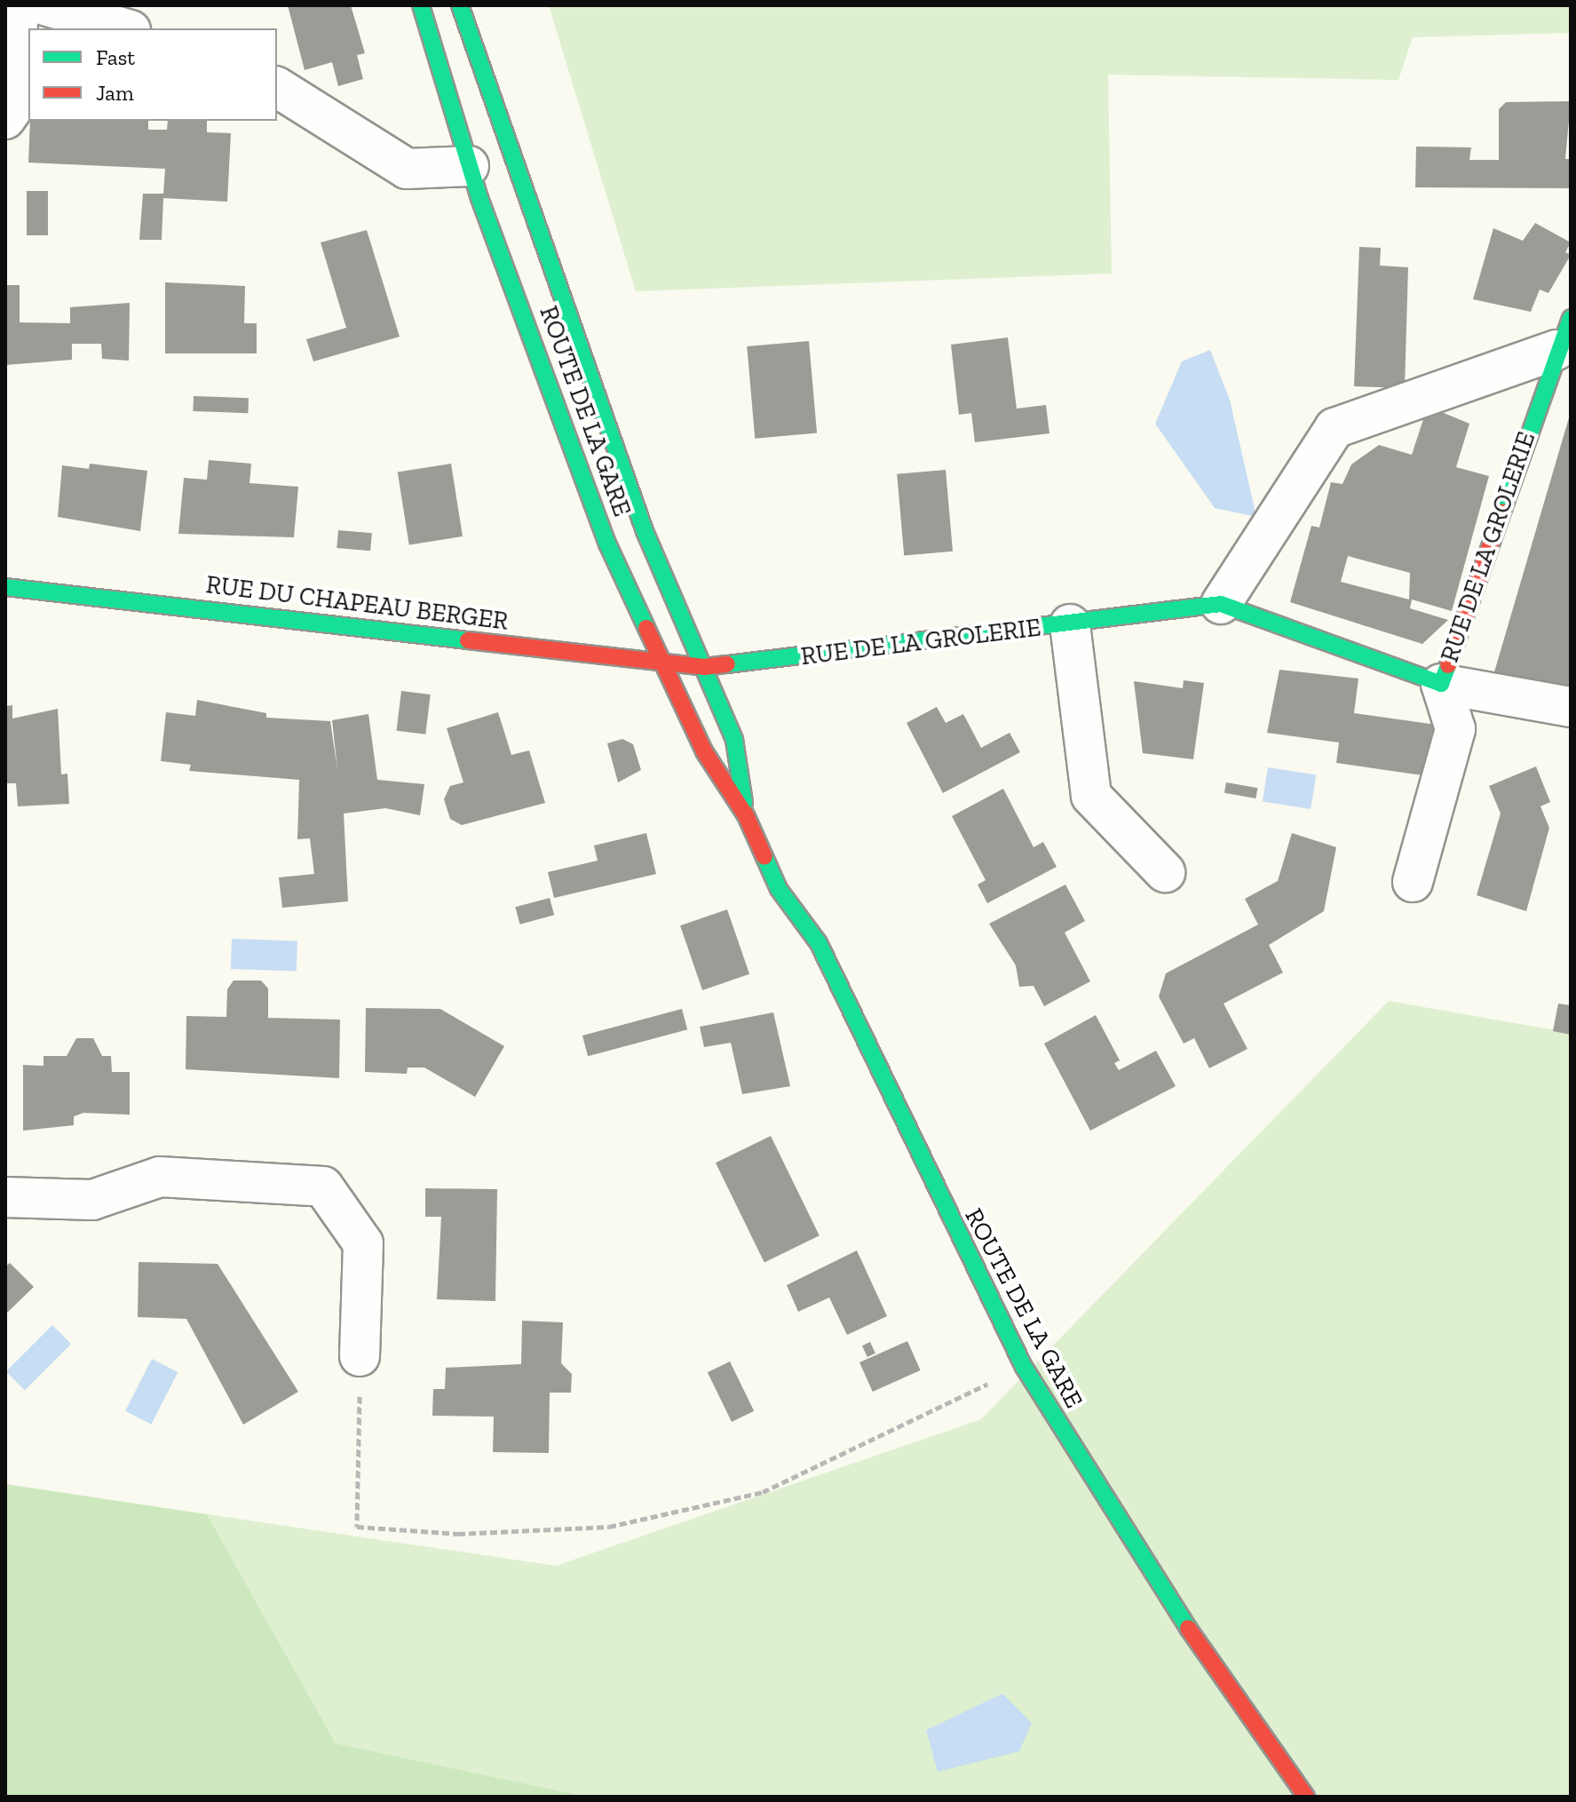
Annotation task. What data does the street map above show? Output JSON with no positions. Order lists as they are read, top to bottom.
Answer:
{
  "streets": {
    "street": ["ROUTE DE LA GARE", "RUE DE LA GROLERIE", "RUE DU CHAPEAU BERGER"]
  },
  "crossings": [
    ["ROUTE DE LA GARE", "RUE DE LA GROLERIE"],
    ["ROUTE DE LA GARE", "RUE DU CHAPEAU BERGER"],
    ["RUE DE LA GROLERIE", "RUE DU CHAPEAU BERGER"]
  ],
  "legend": ["Fast", "Jam"]
}
